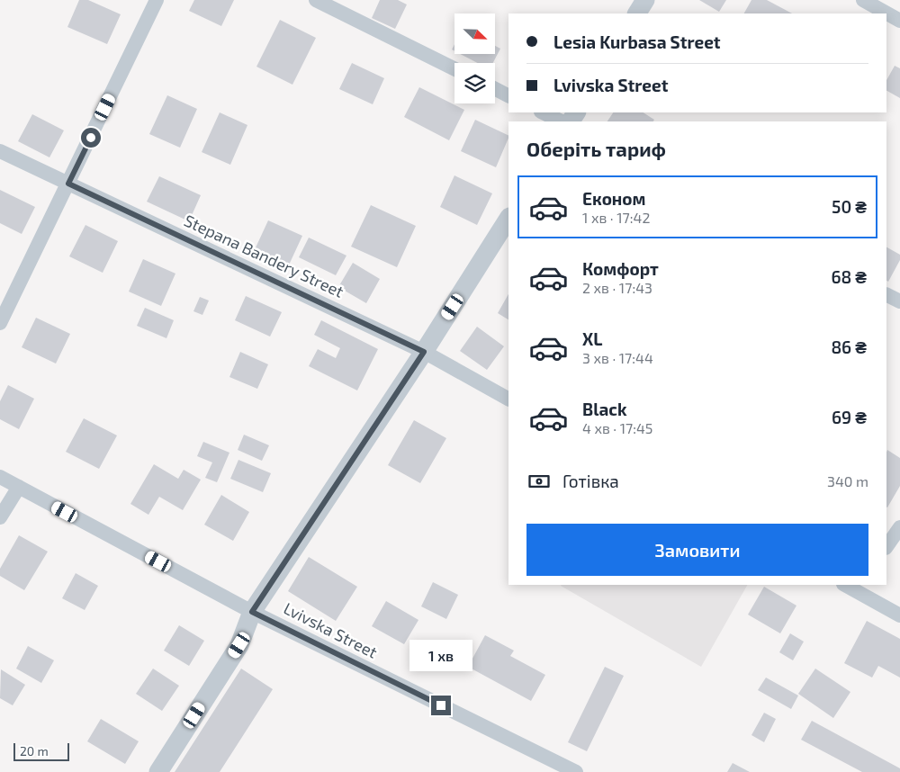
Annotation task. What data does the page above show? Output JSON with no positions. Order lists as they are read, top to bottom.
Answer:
{
  "streets": {
    "street": ["Stepana Bandery Street", "Lvivska Street"]
  },
  "scale_bar": "20 m",
  "north": "bottom right",
  "page": {
    "banner": ["Lesia Kurbasa Street", "Lvivska Street"],
    "heading": "Оберіть тариф",
    "list": [
      {
        "name": "Економ",
        "note": "1 хв · 17:42",
        "value": "50 ₴"
      },
      {
        "name": "Комфорт",
        "note": "2 хв · 17:43",
        "value": "68 ₴"
      },
      {
        "name": "XL",
        "note": "3 хв · 17:44",
        "value": "86 ₴"
      },
      {
        "name": "Black",
        "note": "4 хв · 17:45",
        "value": "69 ₴"
      }
    ],
    "pay": ["Готівка", "340 m"],
    "buttons": "Замовити",
    "bubble": "1 хв",
    "scale": "20 m"
  }
}
